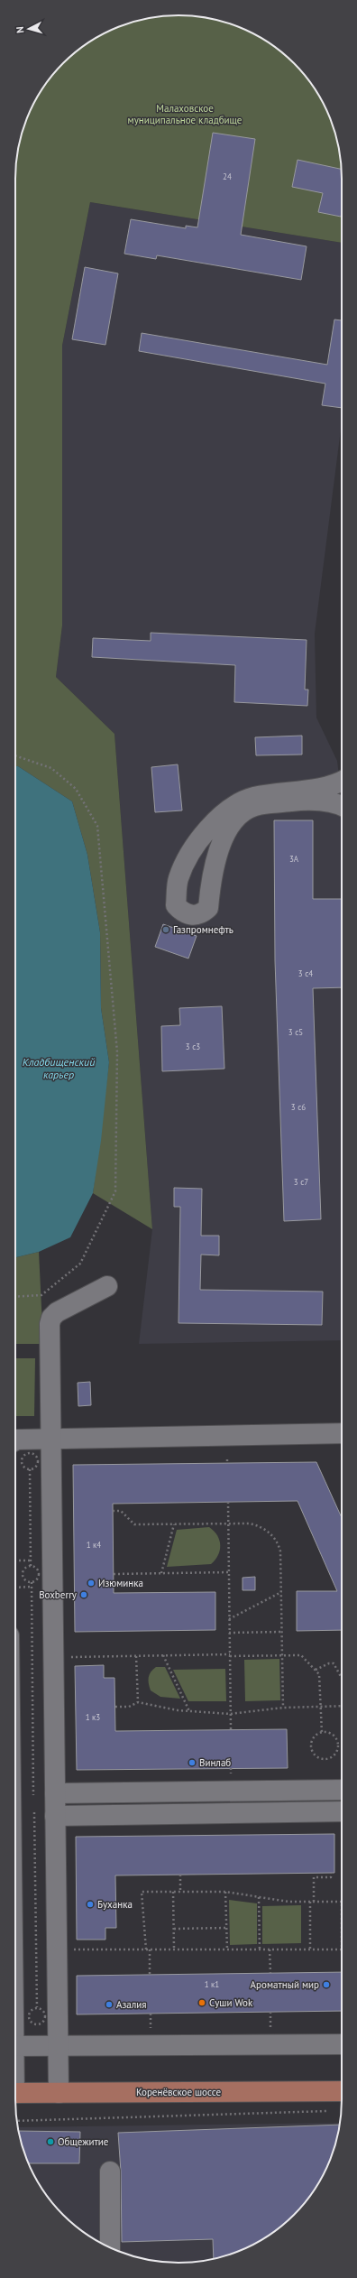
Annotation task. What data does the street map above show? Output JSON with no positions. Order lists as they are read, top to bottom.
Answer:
{
  "streets": {
    "main road": ["Коренёвское шоссе"]
  },
  "water": ["Кладбищенский карьер"],
  "parks": ["Малаховское муниципальное кладбище"],
  "places": [
    "Газпромнефть",
    "Изюминка",
    "Boxberry",
    "Винлаб",
    "Буханка",
    "Ароматный мир",
    "Суши Wok",
    "Азалия",
    "Общежитие"
  ],
  "house_numbers": [
    "24",
    "3А",
    "3 с4",
    "3 с5",
    "3 с3",
    "3 с6",
    "3 с7",
    "1 к4",
    "1 к3",
    "1 к1"
  ],
  "north": "left"
}
